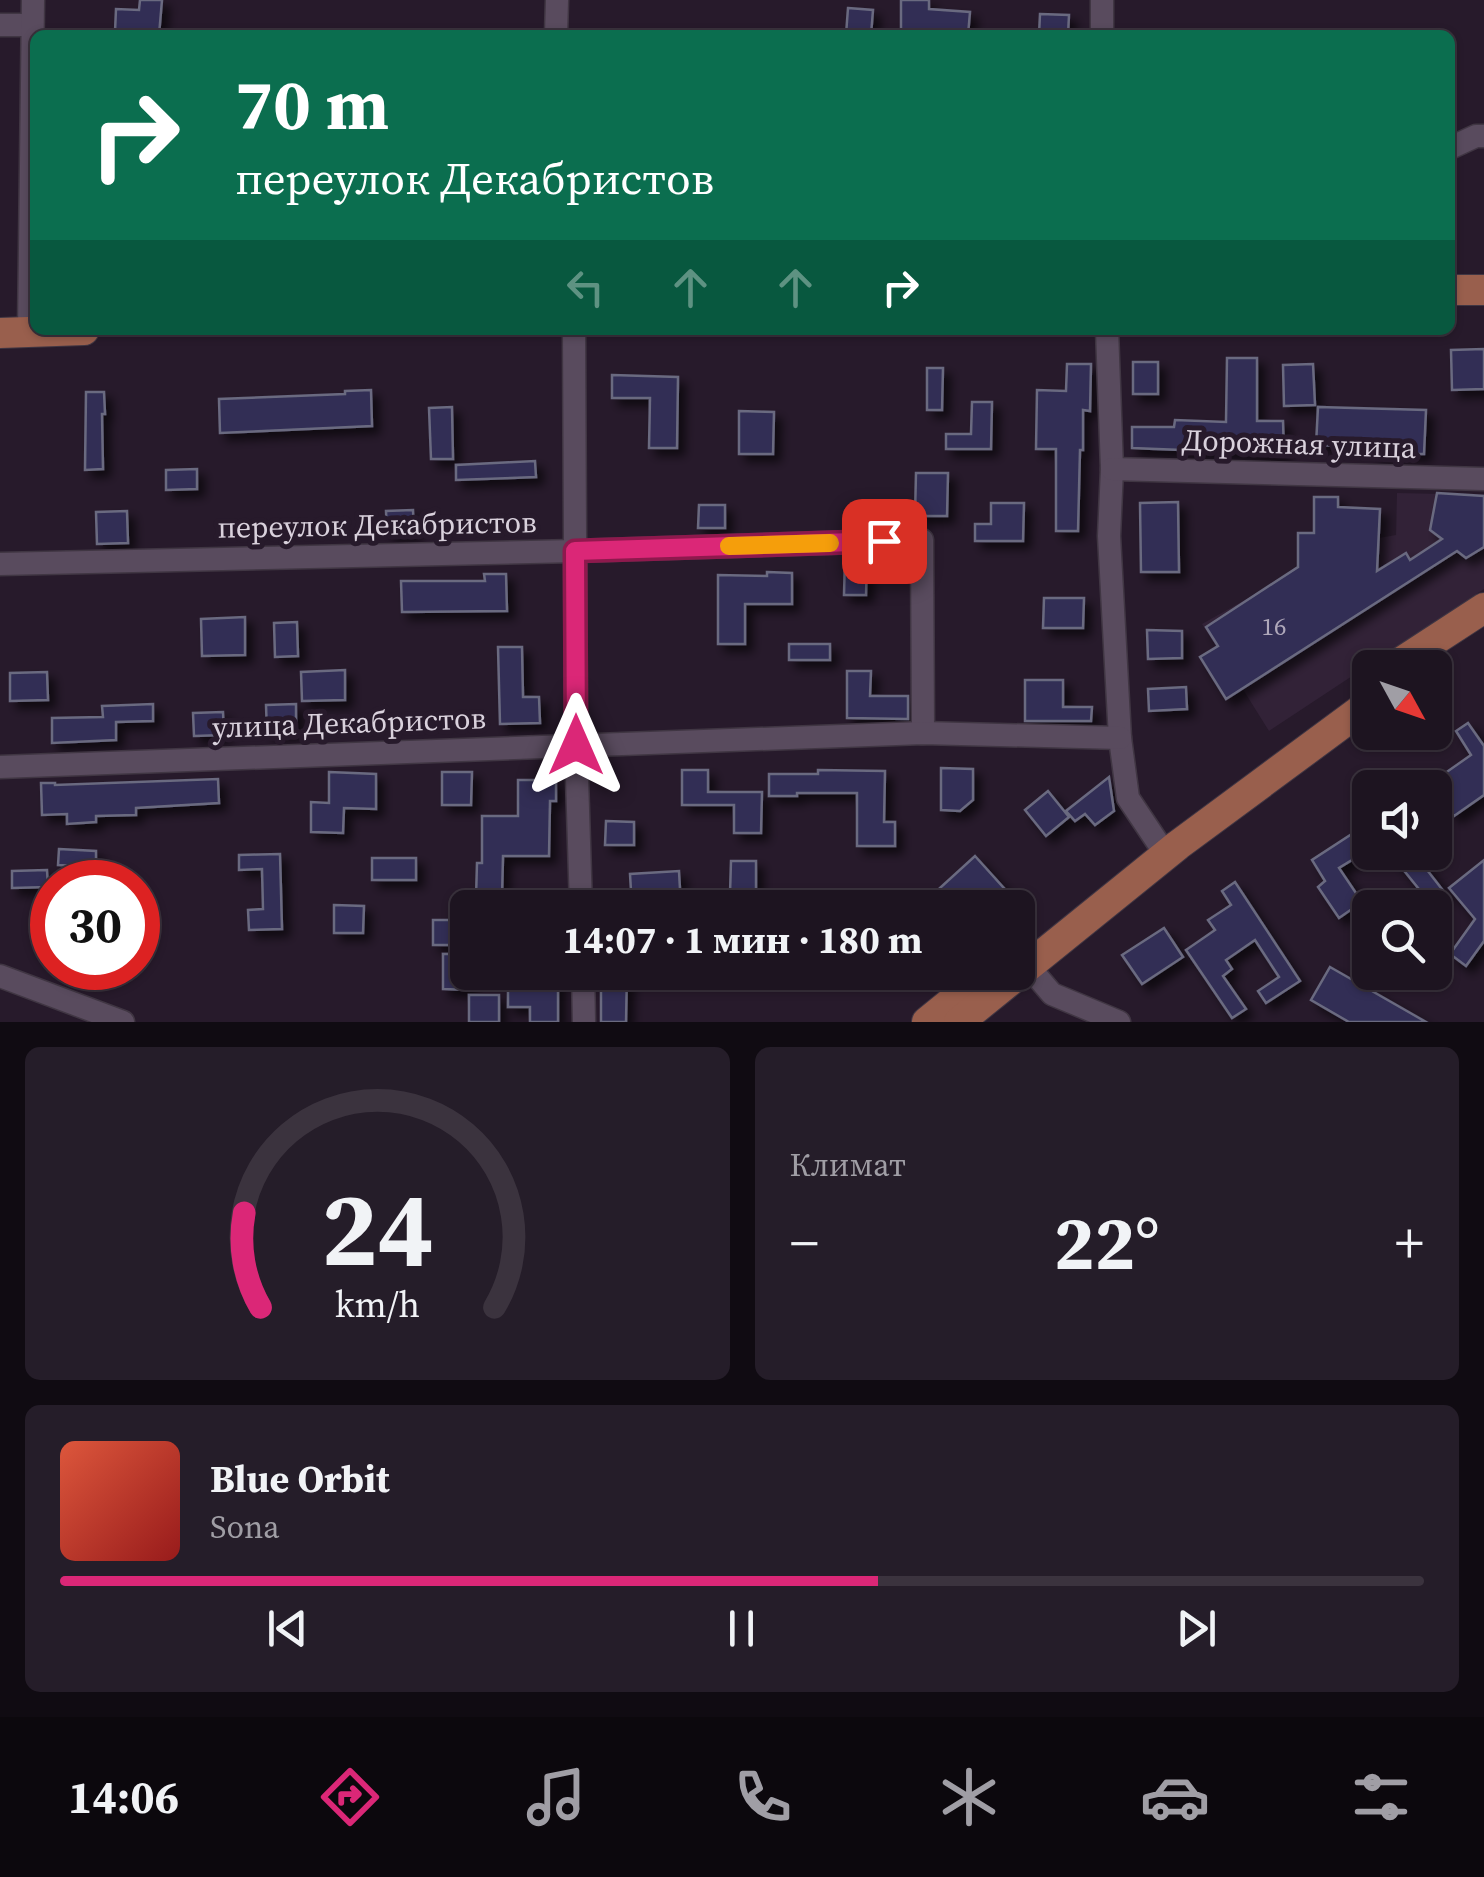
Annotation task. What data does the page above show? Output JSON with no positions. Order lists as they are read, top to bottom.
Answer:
{
  "streets": {
    "street": ["Дорожная улица", "переулок Декабристов", "улица Декабристов"]
  },
  "crossings": [
    ["переулок Декабристов", "улица Декабристов"]
  ],
  "house_numbers": ["16"],
  "north": "bottom right",
  "page": {
    "turn": ["70 m", "переулок Декабристов"],
    "limit": "30",
    "trip": "14:07 · 1 мин · 180 m",
    "tile": "Климат",
    "heat": ["−", "22°", "+"],
    "song": ["Blue Orbit", "Sona"],
    "tabs": "14:06",
    "gauge": ["24", "km/h"]
  }
}
